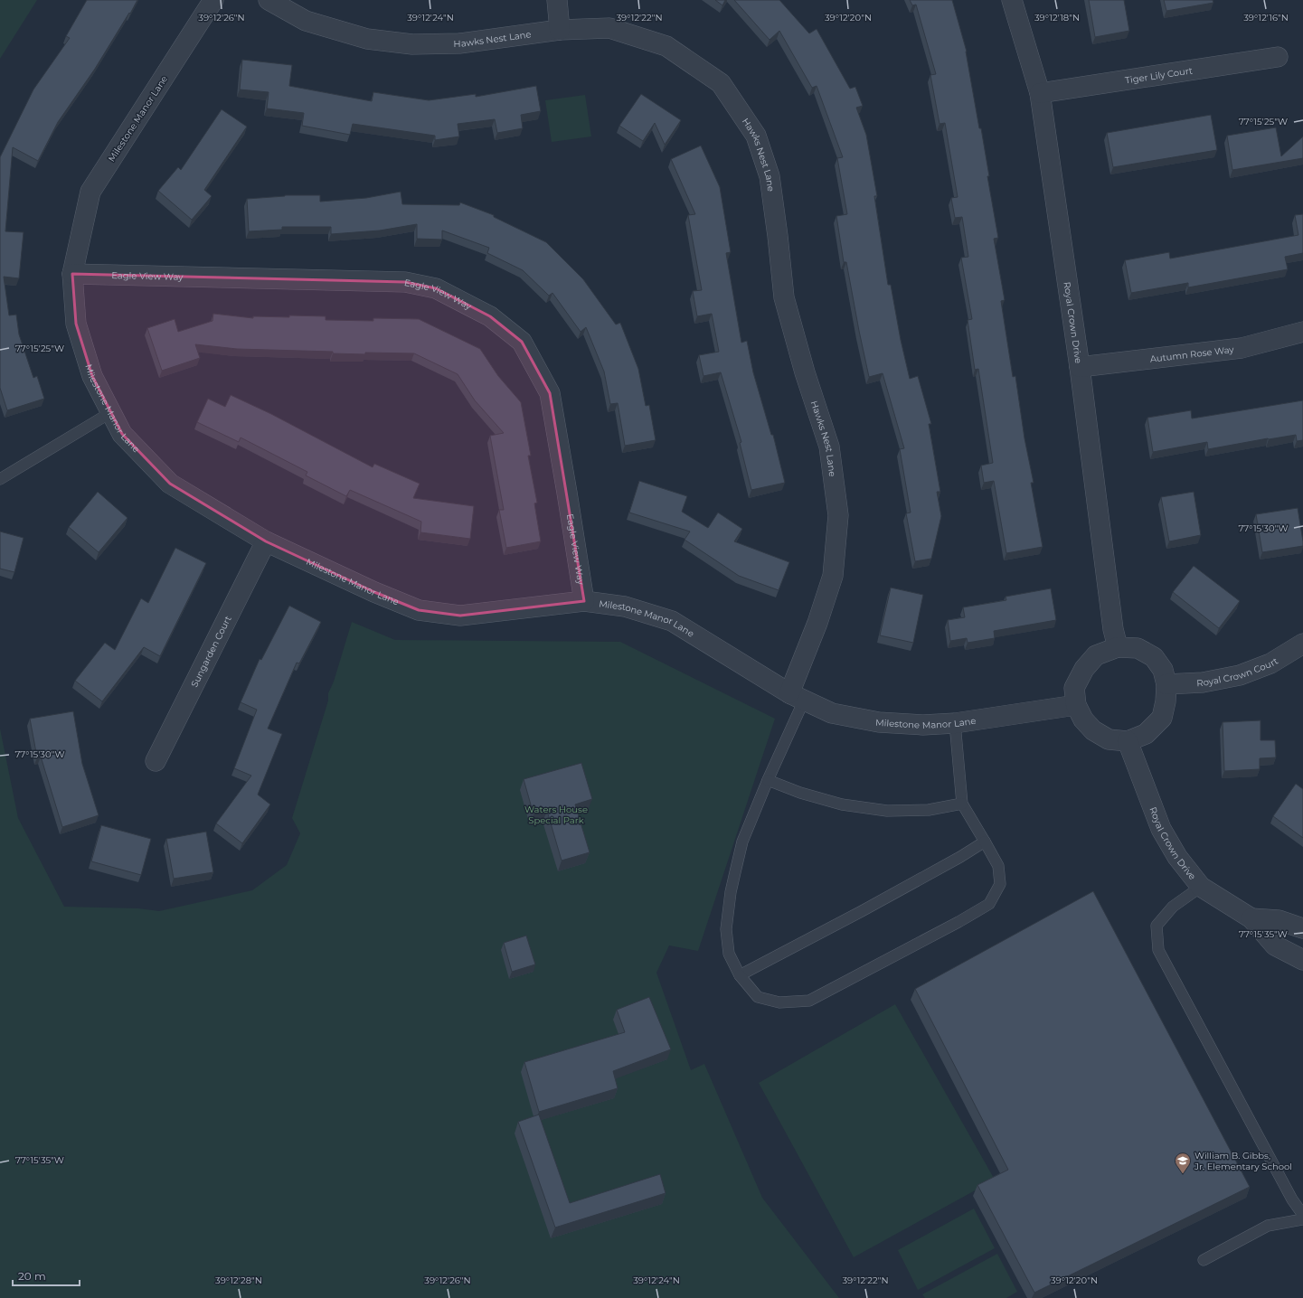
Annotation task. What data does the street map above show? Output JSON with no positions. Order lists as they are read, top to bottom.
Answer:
{
  "streets": {
    "street": [
      "Hawks Nest Lane",
      "Tiger Lily Court",
      "Milestone Manor Lane",
      "Eagle View Way",
      "Royal Crown Drive",
      "Autumn Rose Way",
      "Sungarden Court",
      "Royal Crown Court"
    ]
  },
  "crossings": [
    ["Hawks Nest Lane", "Milestone Manor Lane"],
    ["Tiger Lily Court", "Royal Crown Drive"],
    ["Milestone Manor Lane", "Eagle View Way"],
    ["Milestone Manor Lane", "Royal Crown Drive"],
    ["Milestone Manor Lane", "Sungarden Court"],
    ["Milestone Manor Lane", "Royal Crown Court"],
    ["Royal Crown Drive", "Autumn Rose Way"],
    ["Royal Crown Drive", "Royal Crown Court"]
  ],
  "parks": ["Waters House Special Park"],
  "places": {
    "school or university": ["William B. Gibbs, Jr. Elementary School"]
  },
  "scale_bar": "20 m",
  "coordinates": [
    "39°12'26\"N",
    "39°12'24\"N",
    "39°12'22\"N",
    "39°12'20\"N",
    "39°12'18\"N",
    "39°12'16\"N",
    "77°15'25\"W",
    "77°15'30\"W",
    "77°15'35\"W",
    "39°12'28\"N"
  ]
}
